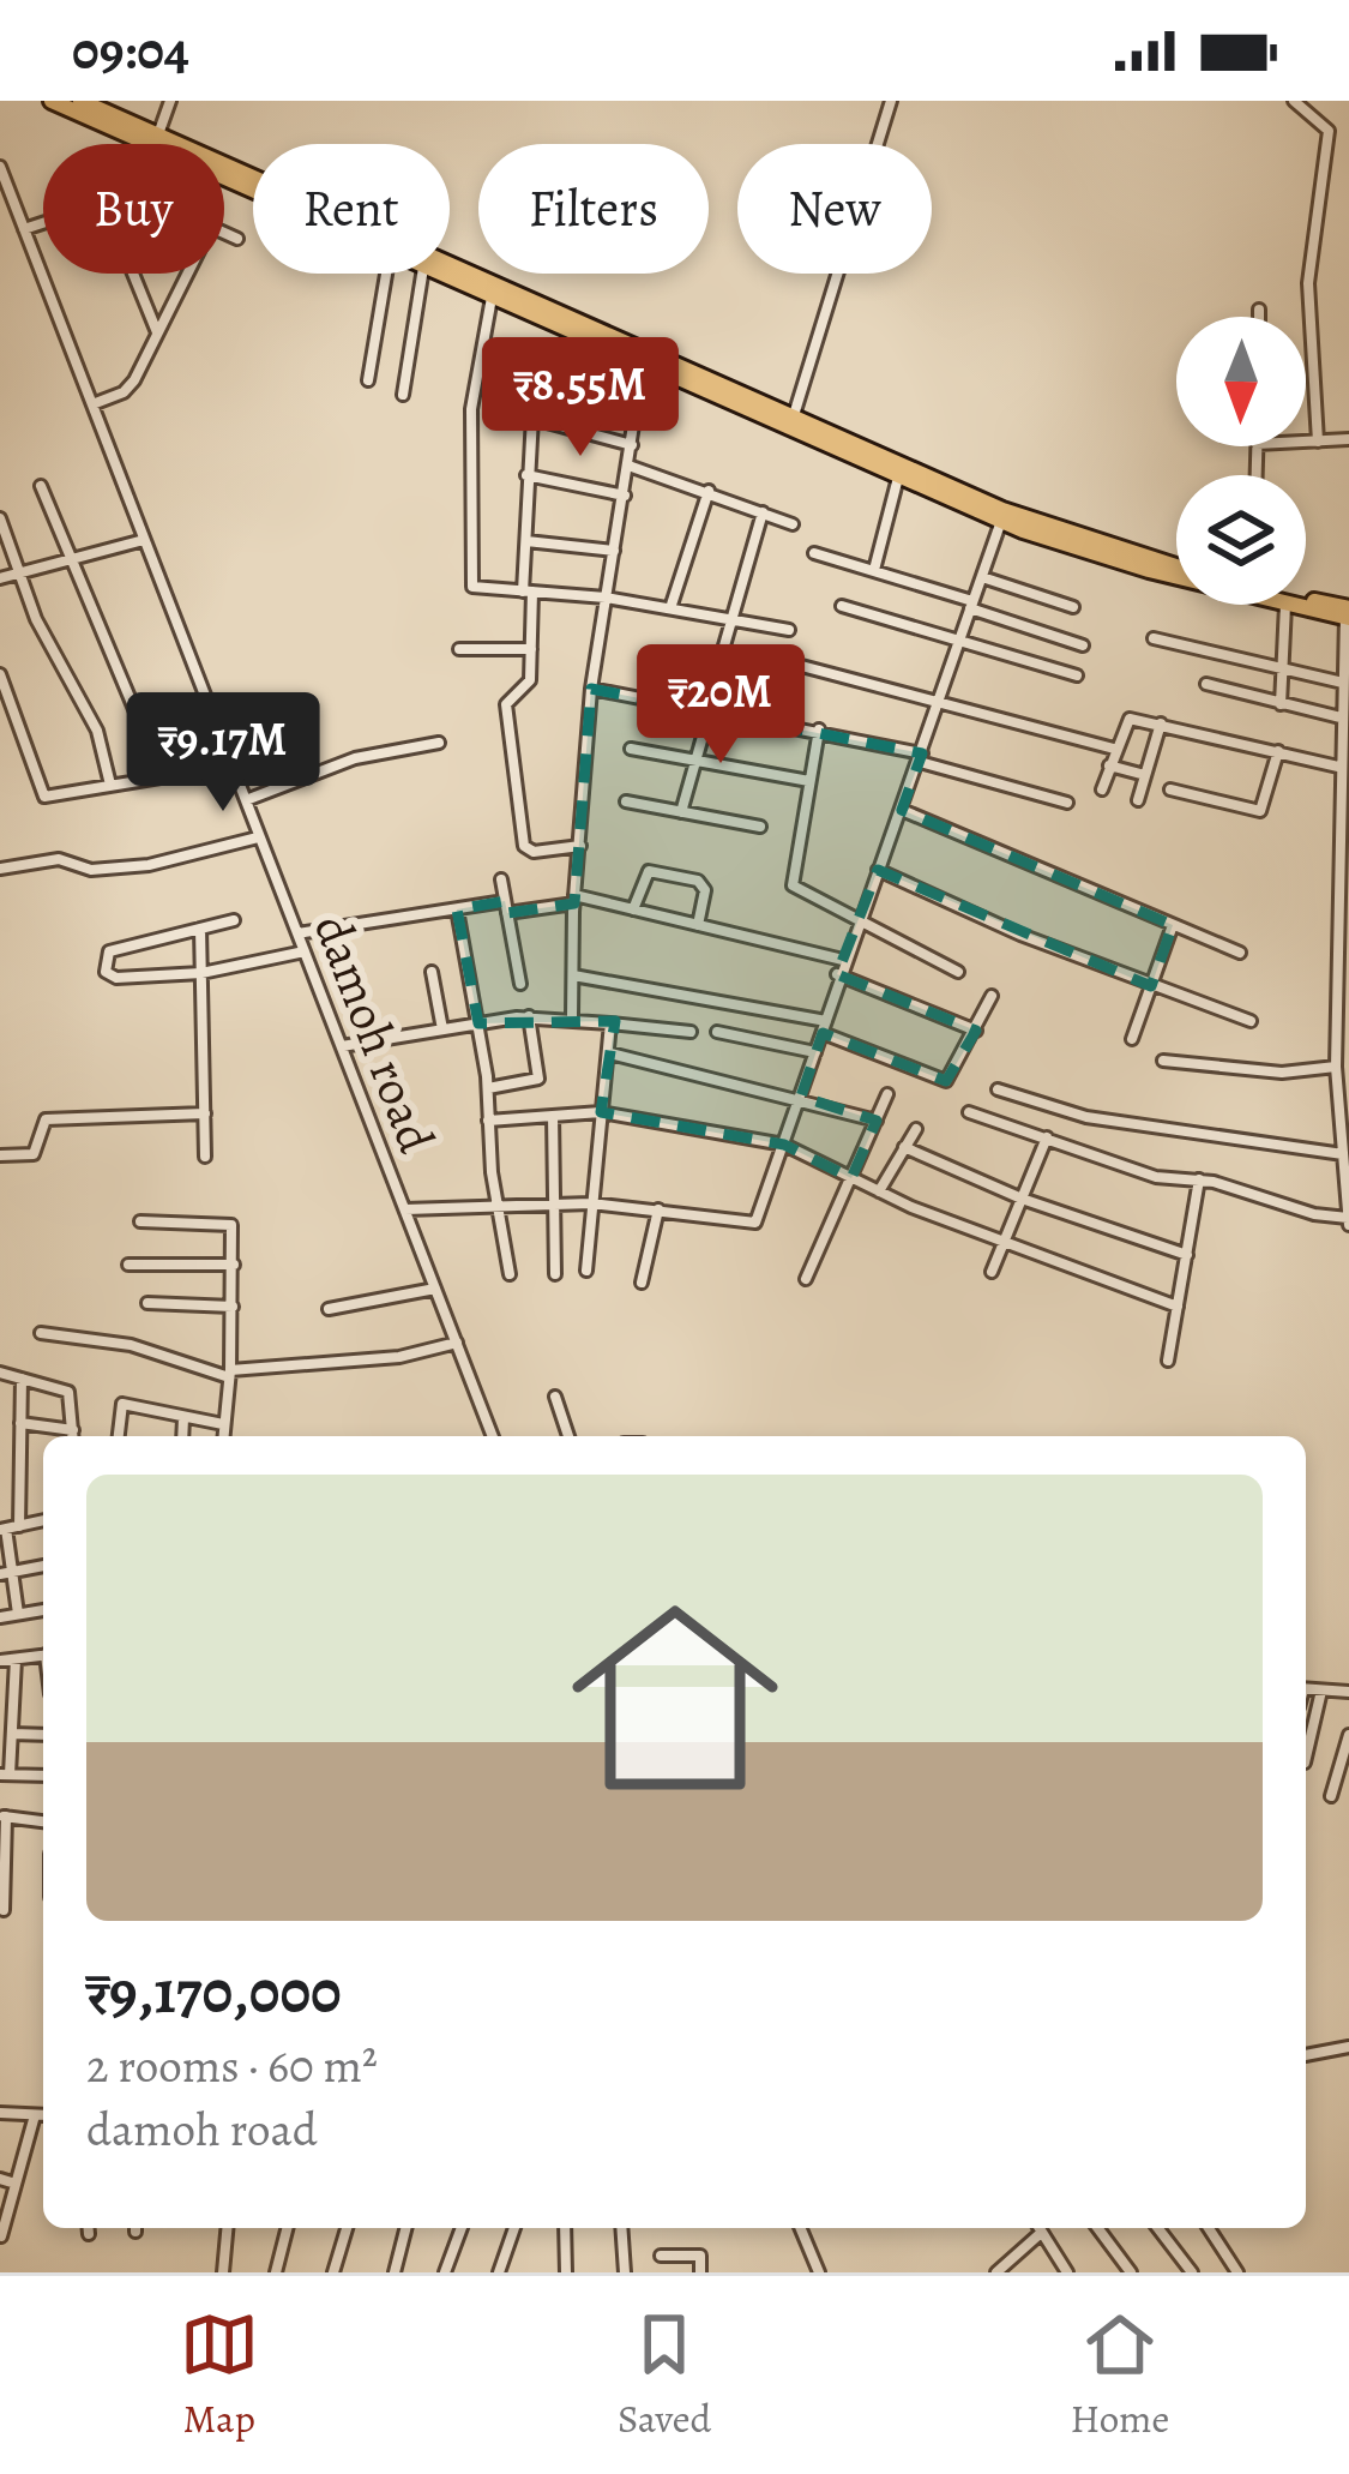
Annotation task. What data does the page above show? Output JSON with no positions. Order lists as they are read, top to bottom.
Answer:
{
  "streets": {
    "street": ["damoh road"]
  },
  "north": "bottom",
  "page": {
    "status": "09:04",
    "chip": [
      "Buy",
      "Rent",
      "Filters",
      "New"
    ],
    "price": ["₹8.55M", "₹20M", "₹9.17M"],
    "list": [
      {
        "name": "₹9,170,000",
        "note": "2 rooms · 60 m² · damoh road"
      }
    ],
    "tabs": ["Map", "Saved", "Home"]
  }
}
